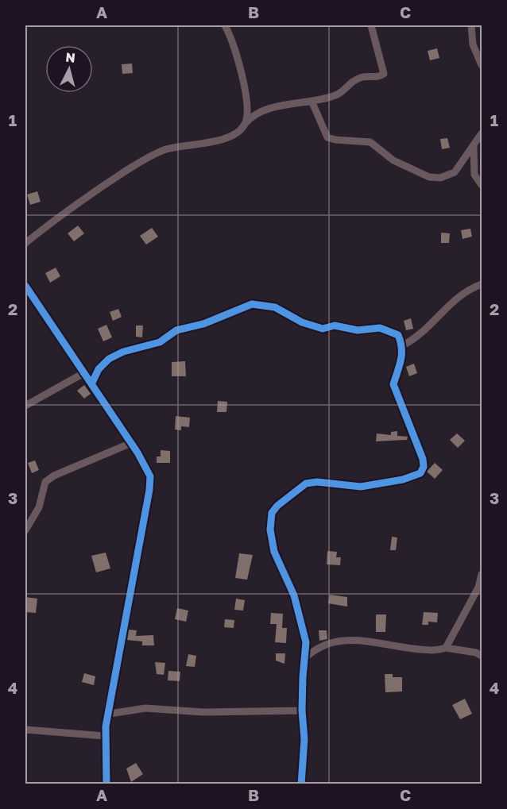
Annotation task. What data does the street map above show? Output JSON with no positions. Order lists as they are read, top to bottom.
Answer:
{
  "north": "top",
  "grid": {
    "columns": ["A", "B", "C"],
    "rows": [
      "1",
      "2",
      "3",
      "4"
    ]
  }
}
